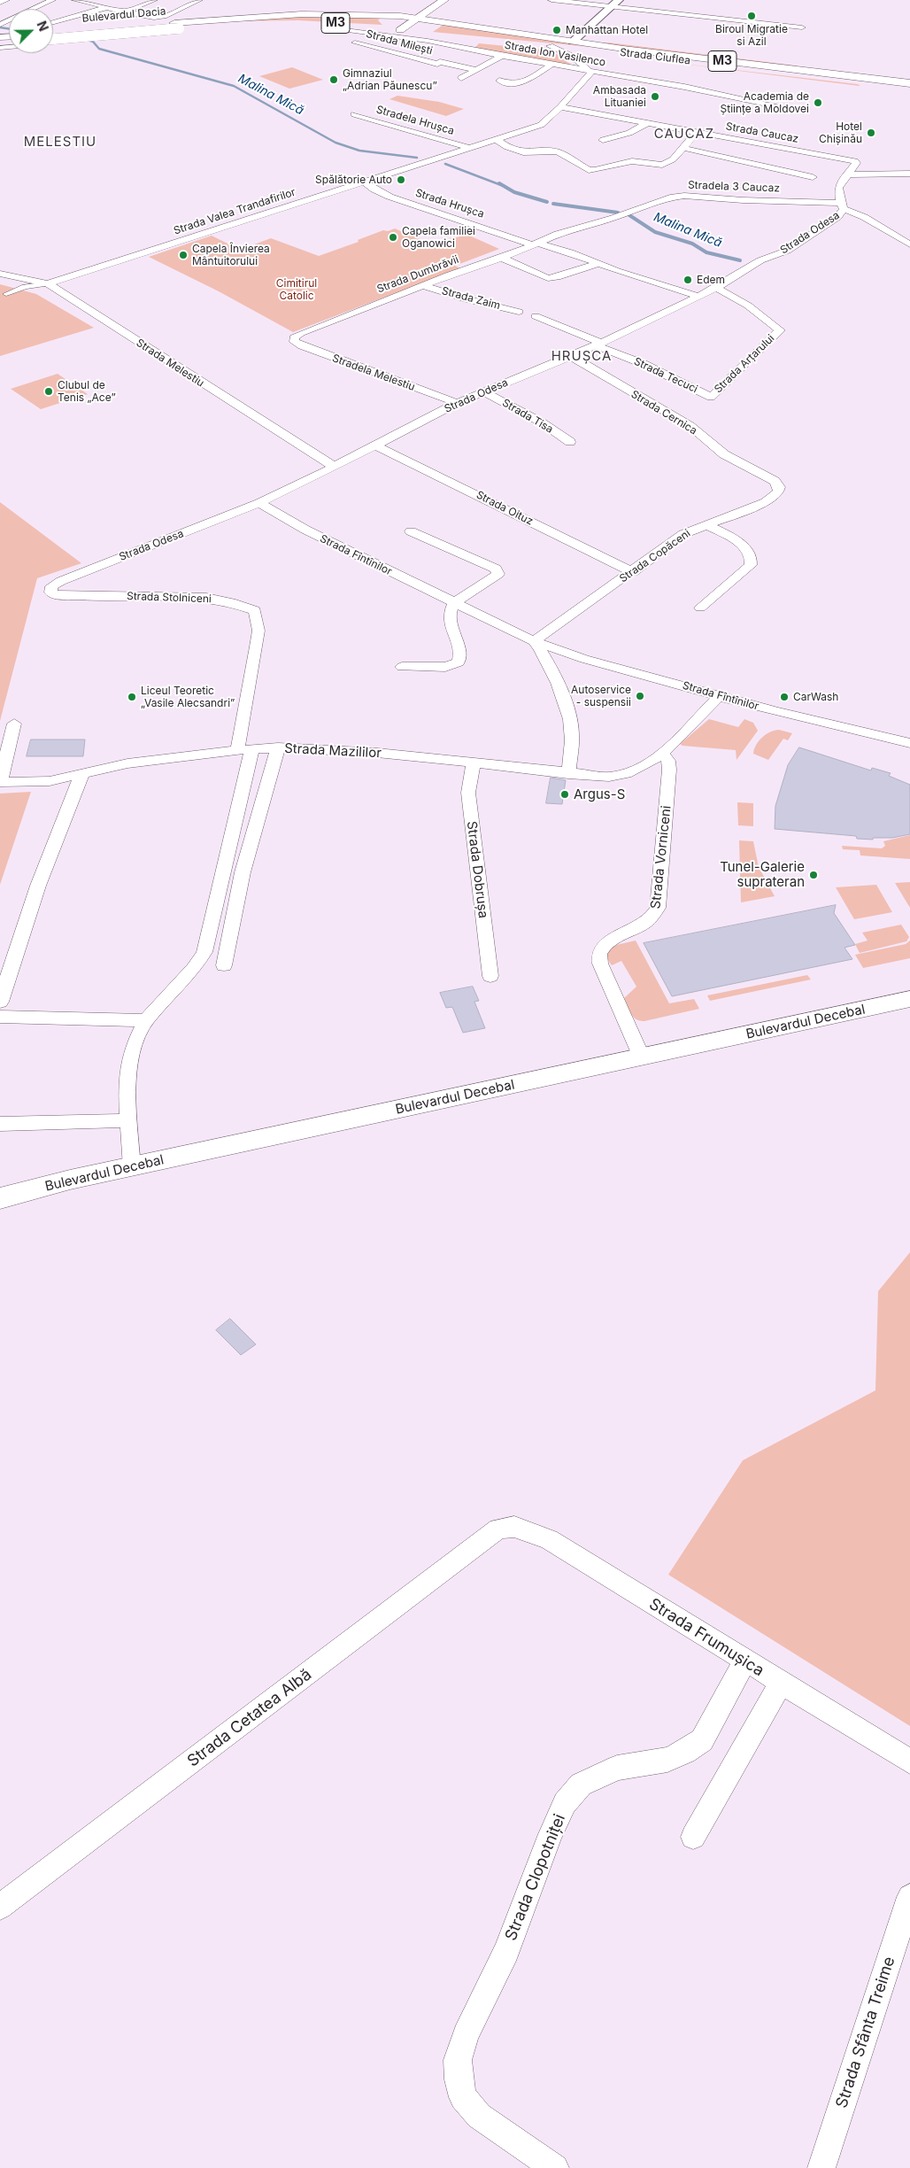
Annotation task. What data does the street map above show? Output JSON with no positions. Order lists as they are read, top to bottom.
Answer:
{
  "streets": {
    "main road": [
      "Bulevardul Dacia",
      "M3",
      "Strada Ciuflea",
      "Bulevardul Decebal"
    ],
    "street": [
      "Strada Milești",
      "Strada Ion Vasilenco",
      "Stradela Hrușca",
      "Strada Caucaz",
      "Stradela 3 Caucaz",
      "Strada Hrușca",
      "Strada Valea Trandafirilor",
      "Strada Odesa",
      "Strada Dumbrăvii",
      "Strada Zaim",
      "Strada Melestiu",
      "Strada Arțarului",
      "Stradela Melestiu",
      "Strada Tecuci",
      "Strada Cernica",
      "Strada Tisa",
      "Strada Oituz",
      "Strada Fîntînilor",
      "Strada Copăceni",
      "Strada Stolniceni",
      "Strada Mazililor",
      "Strada Vorniceni",
      "Strada Dobrușa",
      "Strada Frumușica",
      "Strada Cetatea Albă",
      "Strada Clopotniței",
      "Strada Sfânta Treime"
    ]
  },
  "crossings": [
    ["Bulevardul Dacia", "M3"],
    ["Bulevardul Dacia", "Strada Ciuflea"],
    ["Strada Milești", "Strada Ion Vasilenco"],
    ["Strada Ion Vasilenco", "Strada Valea Trandafirilor"],
    ["Stradela Hrușca", "Strada Valea Trandafirilor"],
    ["Strada Caucaz", "Strada Valea Trandafirilor"],
    ["Strada Caucaz", "Strada Odesa"],
    ["Stradela 3 Caucaz", "Strada Odesa"],
    ["Stradela 3 Caucaz", "Strada Dumbrăvii"],
    ["Strada Hrușca", "Strada Valea Trandafirilor"],
    ["Strada Hrușca", "Strada Odesa"],
    ["Strada Hrușca", "Strada Dumbrăvii"],
    ["Strada Valea Trandafirilor", "Strada Melestiu"],
    ["Strada Odesa", "Strada Melestiu"],
    ["Strada Odesa", "Strada Arțarului"],
    ["Strada Odesa", "Stradela Melestiu"],
    ["Strada Odesa", "Strada Tecuci"],
    ["Strada Odesa", "Strada Cernica"],
    ["Strada Odesa", "Strada Tisa"],
    ["Strada Odesa", "Strada Oituz"],
    ["Strada Odesa", "Strada Fîntînilor"],
    ["Strada Odesa", "Strada Stolniceni"],
    ["Strada Dumbrăvii", "Strada Zaim"],
    ["Strada Dumbrăvii", "Stradela Melestiu"],
    ["Strada Arțarului", "Strada Tecuci"],
    ["Strada Cernica", "Strada Copăceni"],
    ["Strada Oituz", "Strada Copăceni"],
    ["Strada Fîntînilor", "Strada Copăceni"],
    ["Strada Stolniceni", "Strada Mazililor"],
    ["Strada Mazililor", "Strada Vorniceni"],
    ["Strada Mazililor", "Strada Dobrușa"],
    ["Strada Vorniceni", "Bulevardul Decebal"],
    ["Strada Frumușica", "Strada Cetatea Albă"],
    ["Strada Frumușica", "Strada Clopotniței"]
  ],
  "districts": ["CAUCAZ", "MELESTIU", "HRUȘCA"],
  "water": ["Malina Mică"],
  "parks": ["Cimitirul Catolic"],
  "places": [
    "Biroul Migratie si Azil",
    "Manhattan Hotel",
    "Gimnaziul „Adrian Păunescu”",
    "Ambasada Lituaniei",
    "Academia de Științe a Moldovei",
    "Hotel Chișinău",
    "Spălătorie Auto",
    "Capela familiei Oganowici",
    "Capela Învierea Mântuitorului",
    "Edem",
    "Clubul de Tenis „Ace”",
    "Autoservice - suspensii",
    "Liceul Teoretic „Vasile Alecsandri”",
    "CarWash",
    "Argus-S",
    "Tunel-Galerie suprateran"
  ],
  "north": "top right"
}
